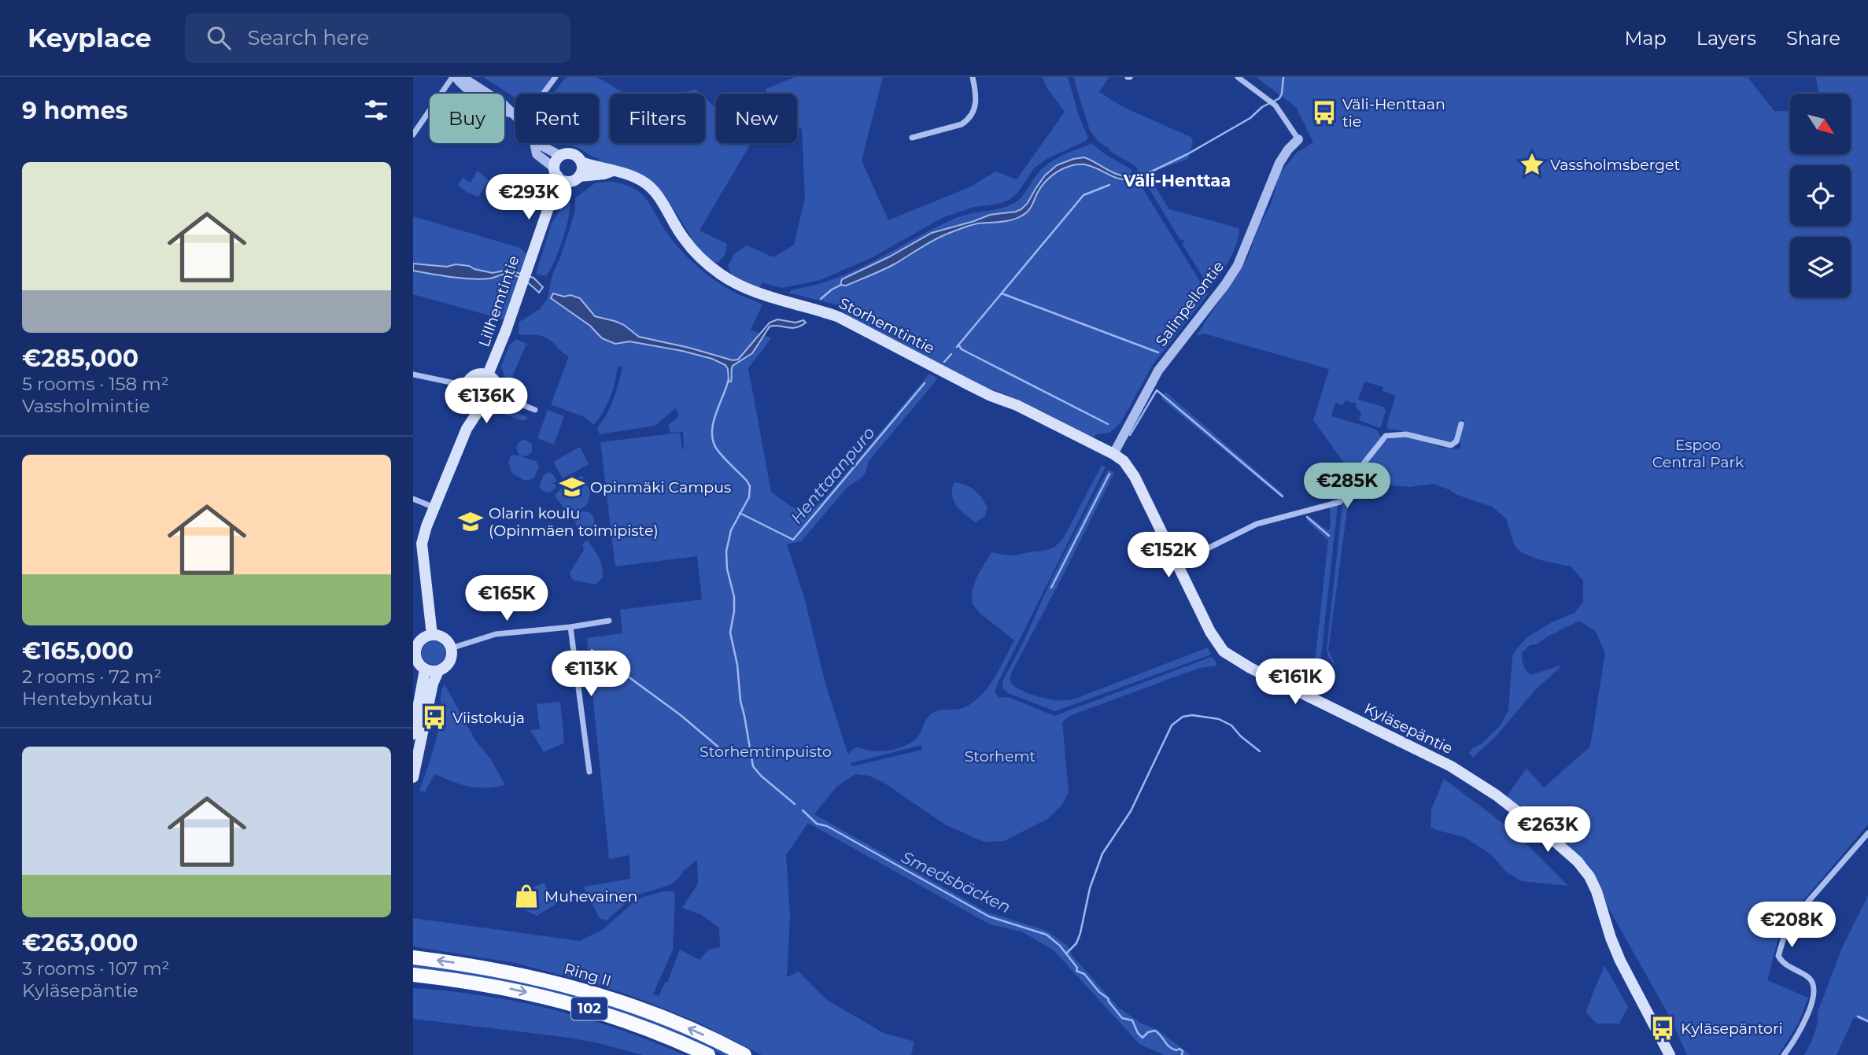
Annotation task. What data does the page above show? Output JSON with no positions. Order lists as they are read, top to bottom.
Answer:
{
  "streets": {
    "highway": ["Ring II", "102"],
    "main road": ["Lillhemtintie", "Storhemtintie", "Kyläsepäntie"],
    "street": ["Salinpellontie"]
  },
  "crossings": [
    ["Lillhemtintie", "Storhemtintie"],
    ["Salinpellontie", "Storhemtintie"],
    ["Salinpellontie", "Kyläsepäntie"],
    ["Storhemtintie", "Kyläsepäntie"]
  ],
  "districts": ["Väli-Henttaa"],
  "water": ["Henttaanpuro", "Smedsbäcken"],
  "parks": ["Espoo Central Park", "Storhemtinpuisto", "Storhemt"],
  "places": {
    "bus stop": ["Väli-Henttaan tie", "Viistokuja", "Kyläsepäntori"],
    "place": ["Vassholmsberget"],
    "school or university": ["Opinmäki Campus", "Olarin koulu (Opinmäen toimipiste)"],
    "shop": ["Muhevainen"]
  },
  "north": "bottom right",
  "page": {
    "header": "Keyplace",
    "search": "Search here",
    "nav": ["Map", "Layers", "Share"],
    "heading": "9 homes",
    "chip": [
      "Buy",
      "Rent",
      "Filters",
      "New"
    ],
    "list": [
      {
        "name": "€285,000",
        "note": "5 rooms · 158 m² · Vassholmintie"
      },
      {
        "name": "€165,000",
        "note": "2 rooms · 72 m² · Hentebynkatu"
      },
      {
        "name": "€263,000",
        "note": "3 rooms · 107 m² · Kyläsepäntie"
      }
    ],
    "price": [
      "€293K",
      "€136K",
      "€285K",
      "€152K",
      "€165K",
      "€113K",
      "€161K",
      "€263K",
      "€208K"
    ]
  }
}
